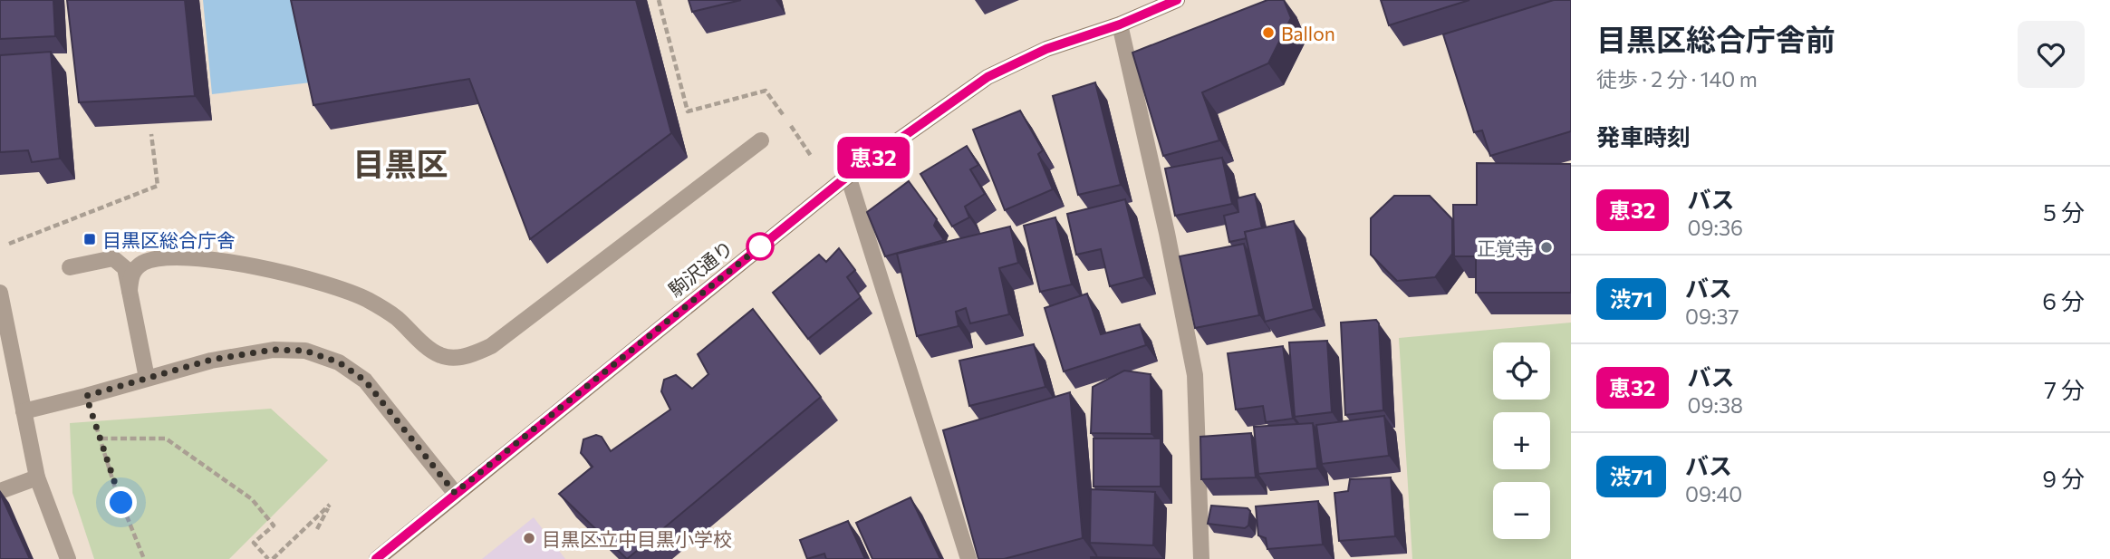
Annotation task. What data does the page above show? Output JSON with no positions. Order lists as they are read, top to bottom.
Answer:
{
  "streets": {
    "main road": ["駒沢通り"]
  },
  "districts": ["目黒区"],
  "places": {
    "other": ["Ballon", "正覚寺", "目黒区立中目黒小学校"],
    "transit": ["目黒区総合庁舎"]
  },
  "lines": ["bus line 恵32"],
  "page": {
    "on_map": "恵32",
    "heading": [
      ["目黒区総合庁舎前", "徒歩 · 2 分 · 140 m"],
      "発車時刻"
    ],
    "list": [
      {
        "mark": "恵32",
        "name": "バス",
        "note": "09:36",
        "value": "5 分"
      },
      {
        "mark": "渋71",
        "name": "バス",
        "note": "09:37",
        "value": "6 分"
      },
      {
        "mark": "恵32",
        "name": "バス",
        "note": "09:38",
        "value": "7 分"
      },
      {
        "mark": "渋71",
        "name": "バス",
        "note": "09:40",
        "value": "9 分"
      }
    ],
    "map_buttons": ["+", "−"]
  }
}
